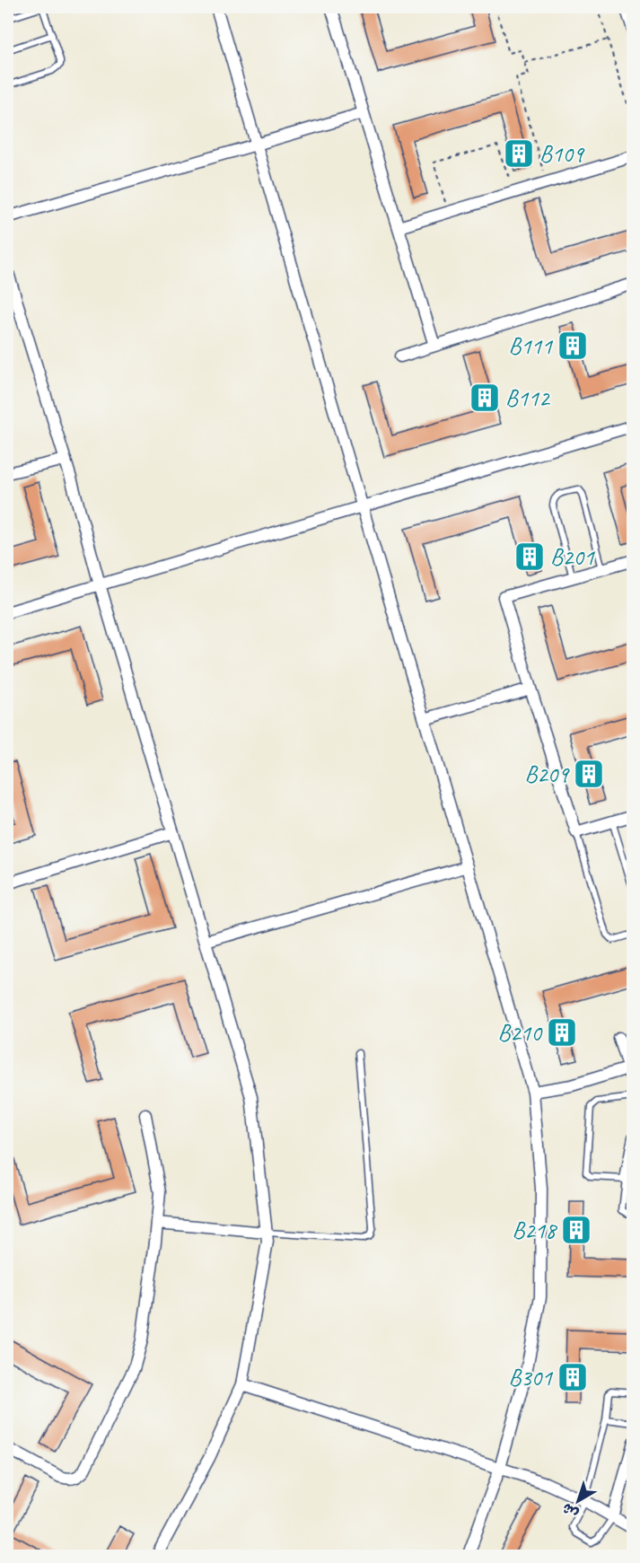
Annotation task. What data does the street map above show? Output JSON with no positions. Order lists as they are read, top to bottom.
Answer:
{
  "places": {
    "building": [
      "B109",
      "B111",
      "B112",
      "B201",
      "B209",
      "B210",
      "B218",
      "B301"
    ]
  },
  "north": "bottom left"
}
